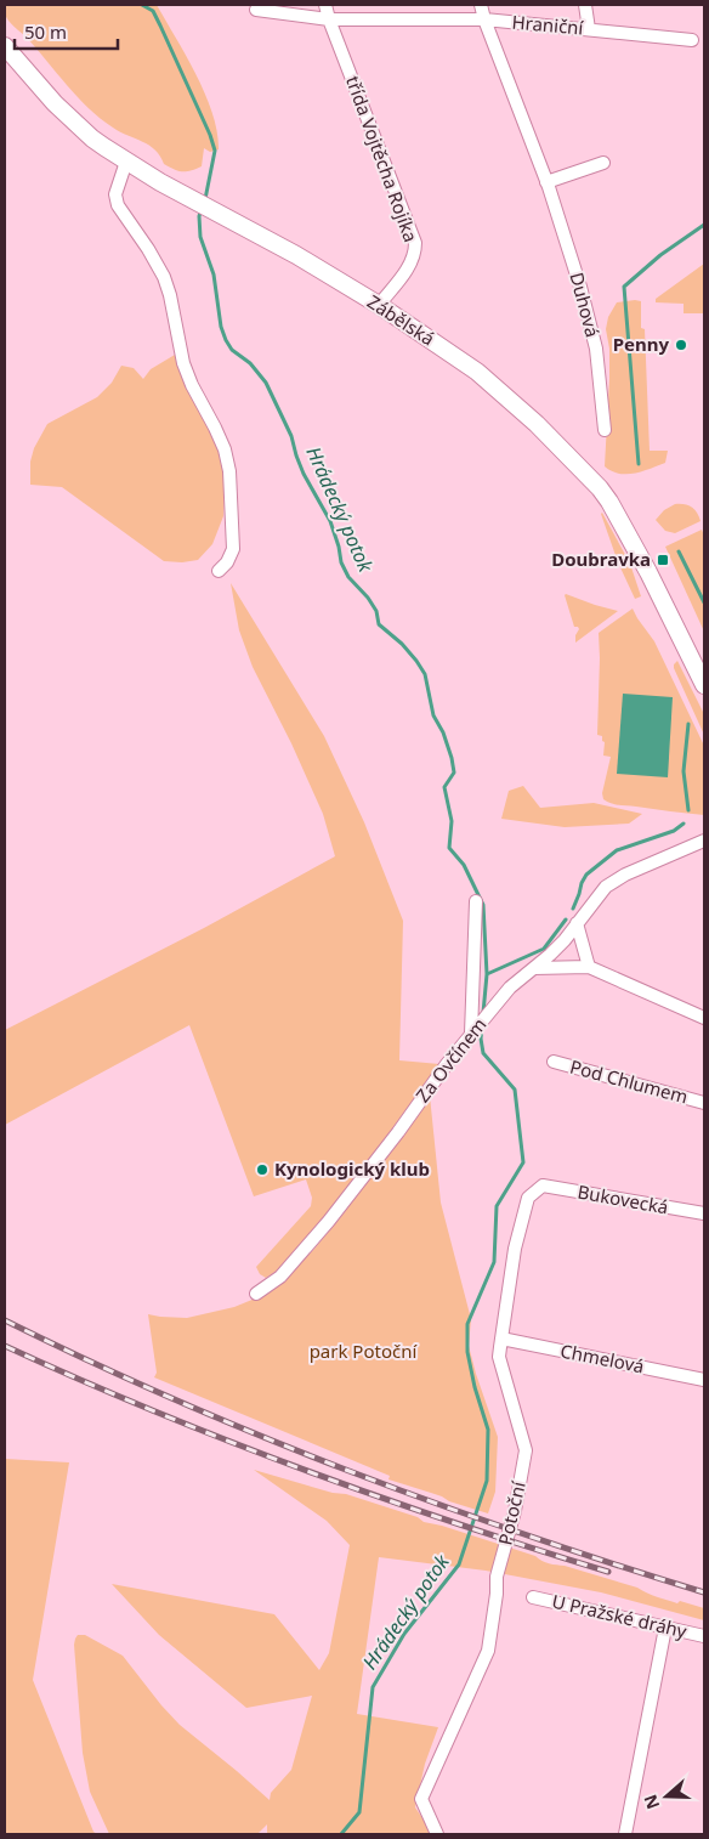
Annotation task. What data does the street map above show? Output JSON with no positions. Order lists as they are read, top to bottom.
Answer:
{
  "streets": {
    "main road": ["Zábělská"],
    "street": [
      "Hraniční",
      "třída Vojtěcha Rojíka",
      "Duhová",
      "Za Ovčínem",
      "Pod Chlumem",
      "Bukovecká",
      "Chmelová",
      "Potoční",
      "U Pražské dráhy"
    ]
  },
  "crossings": [
    ["Hraniční", "třída Vojtěcha Rojíka"],
    ["Hraniční", "Duhová"],
    ["třída Vojtěcha Rojíka", "Zábělská"],
    ["Bukovecká", "Potoční"],
    ["Chmelová", "Potoční"]
  ],
  "water": ["Hrádecký potok"],
  "parks": ["park Potoční"],
  "places": {
    "other": ["Penny", "Kynologický klub"],
    "transit": ["Doubravka"]
  },
  "scale_bar": "50 m",
  "north": "left"
}
